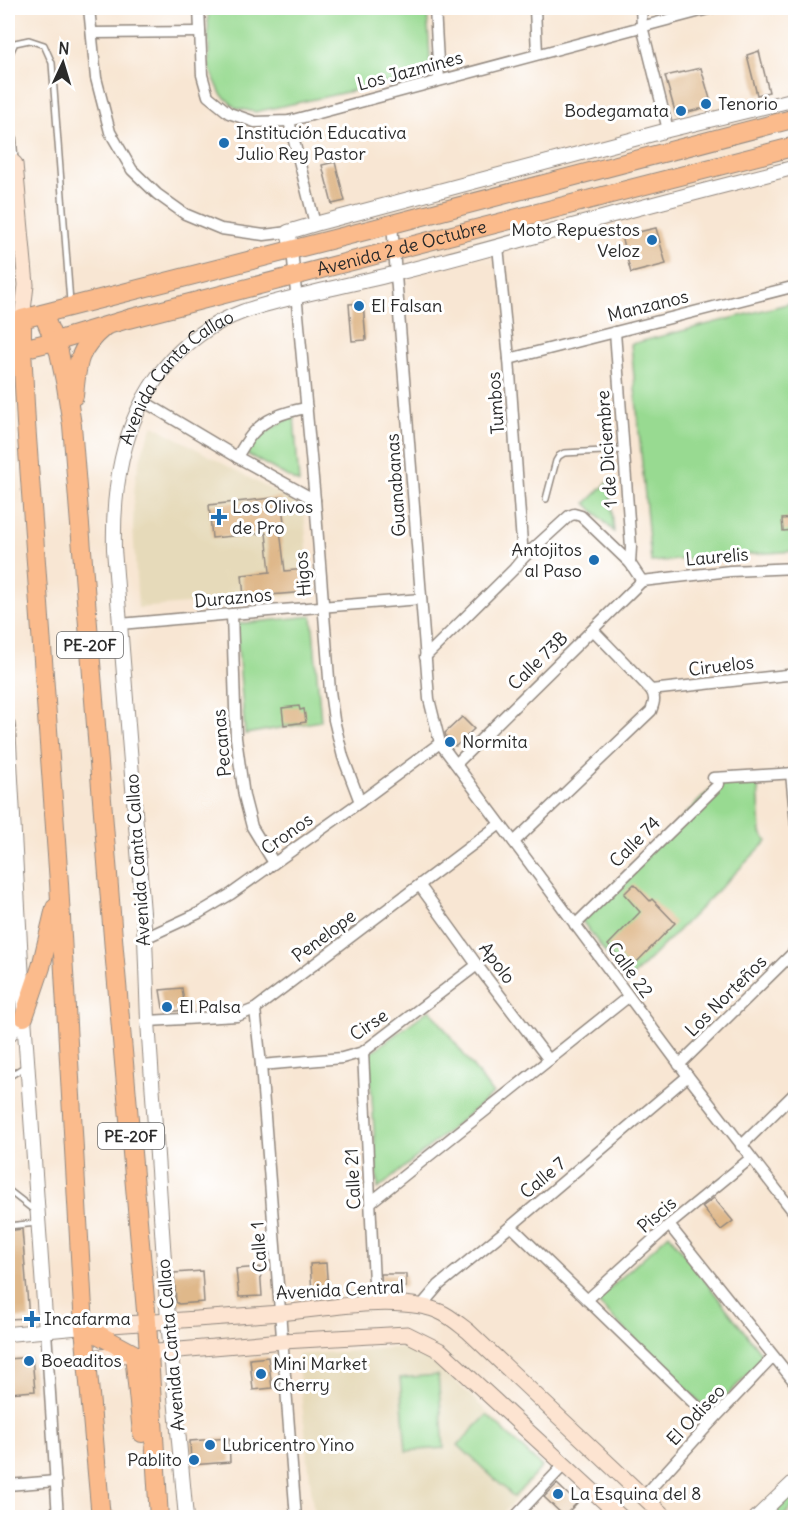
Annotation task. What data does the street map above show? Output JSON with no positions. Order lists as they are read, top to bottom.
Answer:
{
  "streets": {
    "main road": [
      "Avenida 2 de Octubre",
      "Avenida Canta Callao",
      "PE-20F",
      "Avenida Central"
    ],
    "street": [
      "Los Jazmines",
      "Manzanos",
      "Tumbos",
      "1 de Diciembre",
      "Guanabanas",
      "Laurelis",
      "Higos",
      "Duraznos",
      "Calle 73B",
      "Ciruelos",
      "Pecanas",
      "Cronos",
      "Calle 74",
      "Penelope",
      "Apolo",
      "Calle 22",
      "Los Norteños",
      "Cirse",
      "Calle 7",
      "Calle 21",
      "Piscis",
      "Calle 1",
      "El Odiseo"
    ]
  },
  "crossings": [
    ["Avenida 2 de Octubre", "Avenida Canta Callao"],
    ["Avenida 2 de Octubre", "Tumbos"],
    ["Avenida 2 de Octubre", "Guanabanas"],
    ["Avenida 2 de Octubre", "Higos"],
    ["Manzanos", "Tumbos"],
    ["Manzanos", "1 de Diciembre"],
    ["Avenida Canta Callao", "Higos"],
    ["Avenida Canta Callao", "Duraznos"],
    ["Avenida Canta Callao", "Cronos"],
    ["Avenida Canta Callao", "Penelope"],
    ["Avenida Canta Callao", "Avenida Central"],
    ["Guanabanas", "Duraznos"],
    ["Guanabanas", "Cronos"],
    ["Guanabanas", "Calle 22"],
    ["Laurelis", "Calle 73B"],
    ["Higos", "Duraznos"],
    ["Higos", "Cronos"],
    ["Duraznos", "Pecanas"],
    ["Calle 73B", "Calle 22"],
    ["Pecanas", "Cronos"],
    ["Cronos", "Calle 22"],
    ["Calle 74", "Calle 22"],
    ["Penelope", "Apolo"],
    ["Penelope", "Calle 22"],
    ["Penelope", "Calle 1"],
    ["Apolo", "Cirse"],
    ["Calle 22", "Los Norteños"],
    ["Calle 22", "Calle 7"],
    ["Calle 22", "Piscis"],
    ["Cirse", "Calle 21"],
    ["Cirse", "Calle 1"],
    ["Calle 7", "Avenida Central"],
    ["Calle 21", "Avenida Central"],
    ["Calle 1", "Avenida Central"],
    ["Avenida Central", "El Odiseo"]
  ],
  "places": {
    "other": [
      "Tenorio",
      "Bodegamata",
      "Institución Educativa Julio Rey Pastor",
      "Moto Repuestos Veloz",
      "El Falsan",
      "Antojitos al Paso",
      "Normita",
      "El Palsa",
      "Boeaditos",
      "Mini Market Cherry",
      "Lubricentro Yino",
      "Pablito",
      "La Esquina del 8"
    ],
    "health": ["Los Olivos de Pro", "Incafarma"]
  },
  "north": "top"
}
